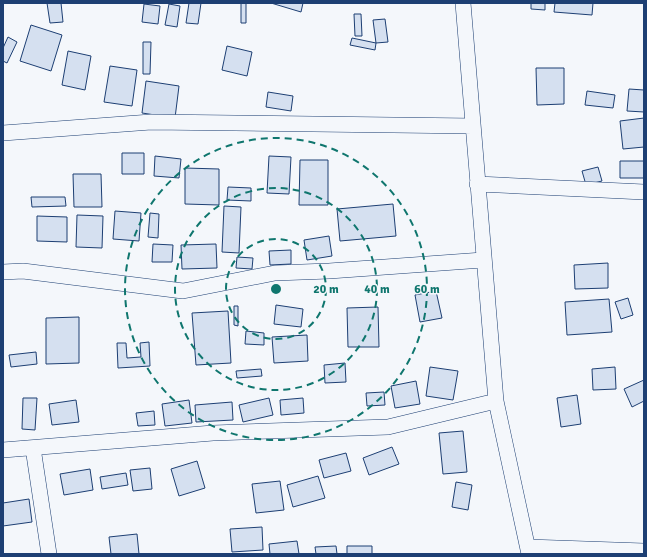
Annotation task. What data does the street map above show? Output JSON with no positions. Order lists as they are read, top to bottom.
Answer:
{
  "rings": ["20 m", "40 m", "60 m"]
}
